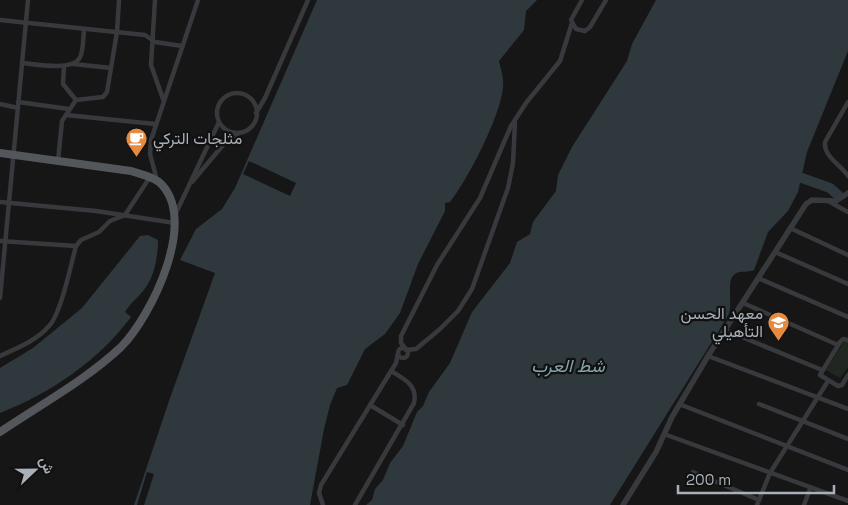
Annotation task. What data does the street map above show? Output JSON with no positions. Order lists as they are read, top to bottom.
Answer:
{
  "water": ["شط العرب"],
  "places": {
    "cafe": ["مثلجات التركي"],
    "school or university": ["معهد الحسن التأهيلي"]
  },
  "scale_bar": "200 m",
  "north": "right"
}
